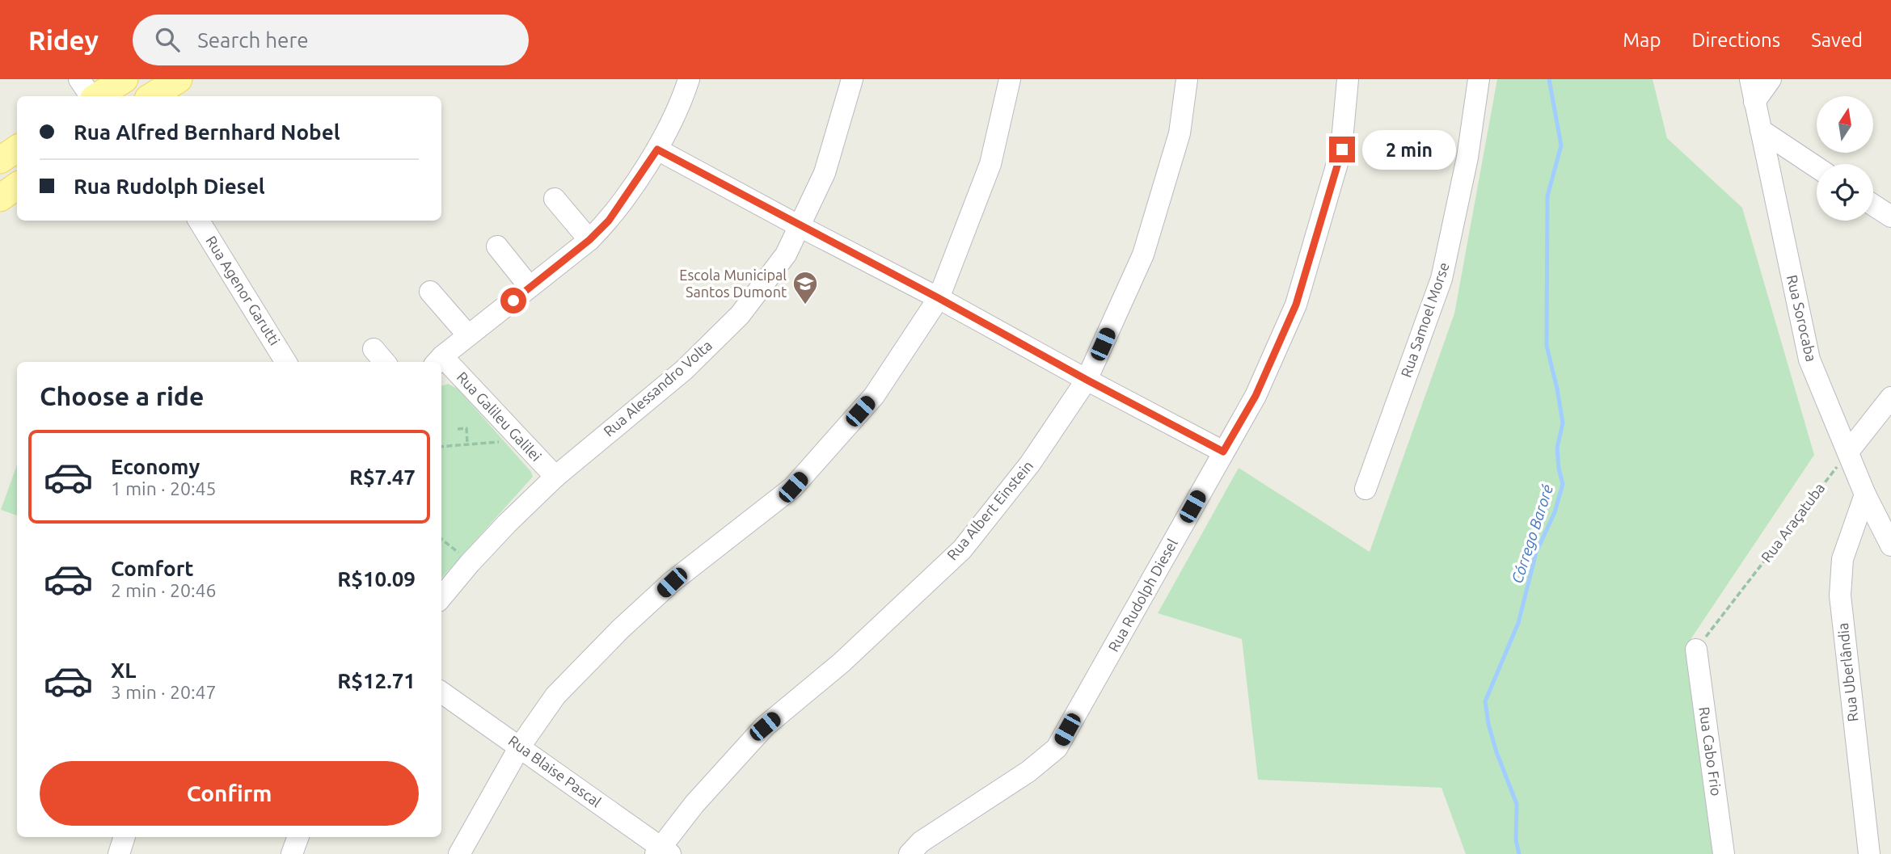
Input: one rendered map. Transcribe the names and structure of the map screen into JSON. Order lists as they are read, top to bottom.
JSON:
{
  "streets": {
    "street": [
      "Rua Agenor Garutti",
      "Rua Sorocaba",
      "Rua Samoel Morse",
      "Rua Alessandro Volta",
      "Rua Galileu Galilei",
      "Rua Albert Einstein",
      "Rua Rudolph Diesel",
      "Rua Uberlândia",
      "Rua Cabo Frio",
      "Rua Blaise Pascal"
    ],
    "path": ["Rua Araçatuba"]
  },
  "crossings": [
    ["Rua Sorocaba", "Rua Araçatuba"],
    ["Rua Sorocaba", "Rua Uberlândia"],
    ["Rua Alessandro Volta", "Rua Galileu Galilei"],
    ["Rua Albert Einstein", "Rua Blaise Pascal"],
    ["Rua Araçatuba", "Rua Cabo Frio"]
  ],
  "water": ["Córrego Baroré"],
  "places": {
    "school or university": ["Escola Municipal Santos Dumont"]
  },
  "north": "top",
  "page": {
    "header": "Ridey",
    "search": "Search here",
    "nav": ["Map", "Directions", "Saved"],
    "banner": ["Rua Alfred Bernhard Nobel", "Rua Rudolph Diesel"],
    "bubble": "2 min",
    "heading": "Choose a ride",
    "list": [
      {
        "name": "Economy",
        "note": "1 min · 20:45",
        "value": "R$7.47"
      },
      {
        "name": "Comfort",
        "note": "2 min · 20:46",
        "value": "R$10.09"
      },
      {
        "name": "XL",
        "note": "3 min · 20:47",
        "value": "R$12.71"
      }
    ],
    "buttons": "Confirm"
  }
}
